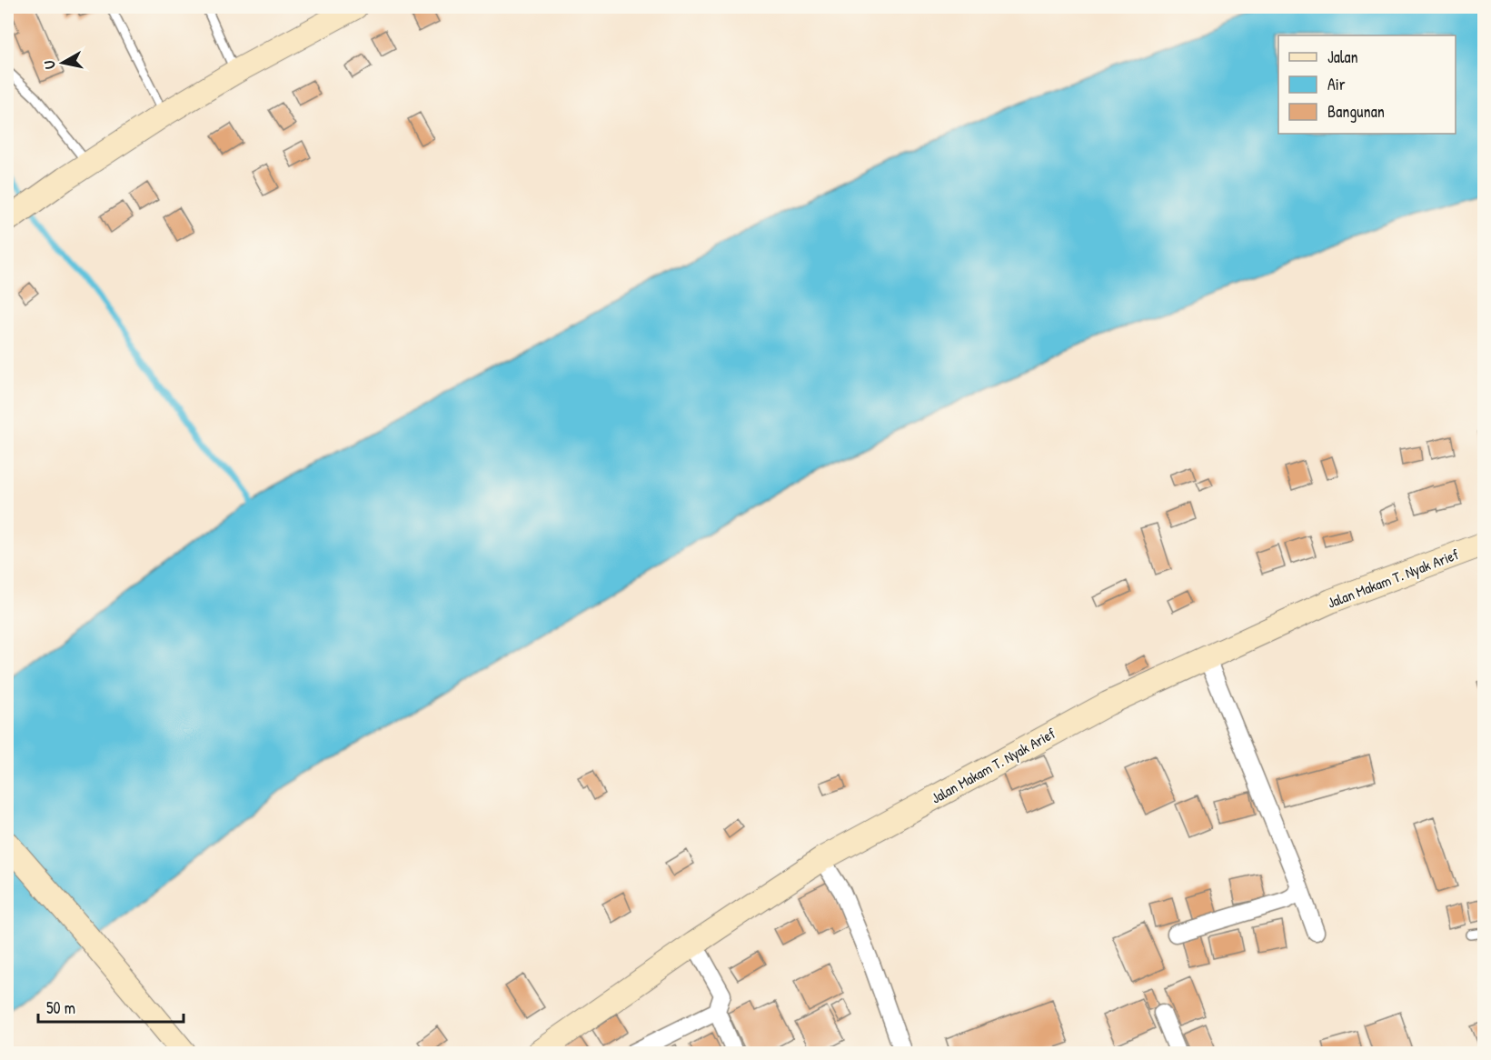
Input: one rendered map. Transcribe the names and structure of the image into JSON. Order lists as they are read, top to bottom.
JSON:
{
  "streets": {
    "street": ["Jalan Makam T. Nyak Arief"]
  },
  "legend": ["Jalan", "Air", "Bangunan"],
  "scale_bar": "50 m",
  "north": "left"
}
